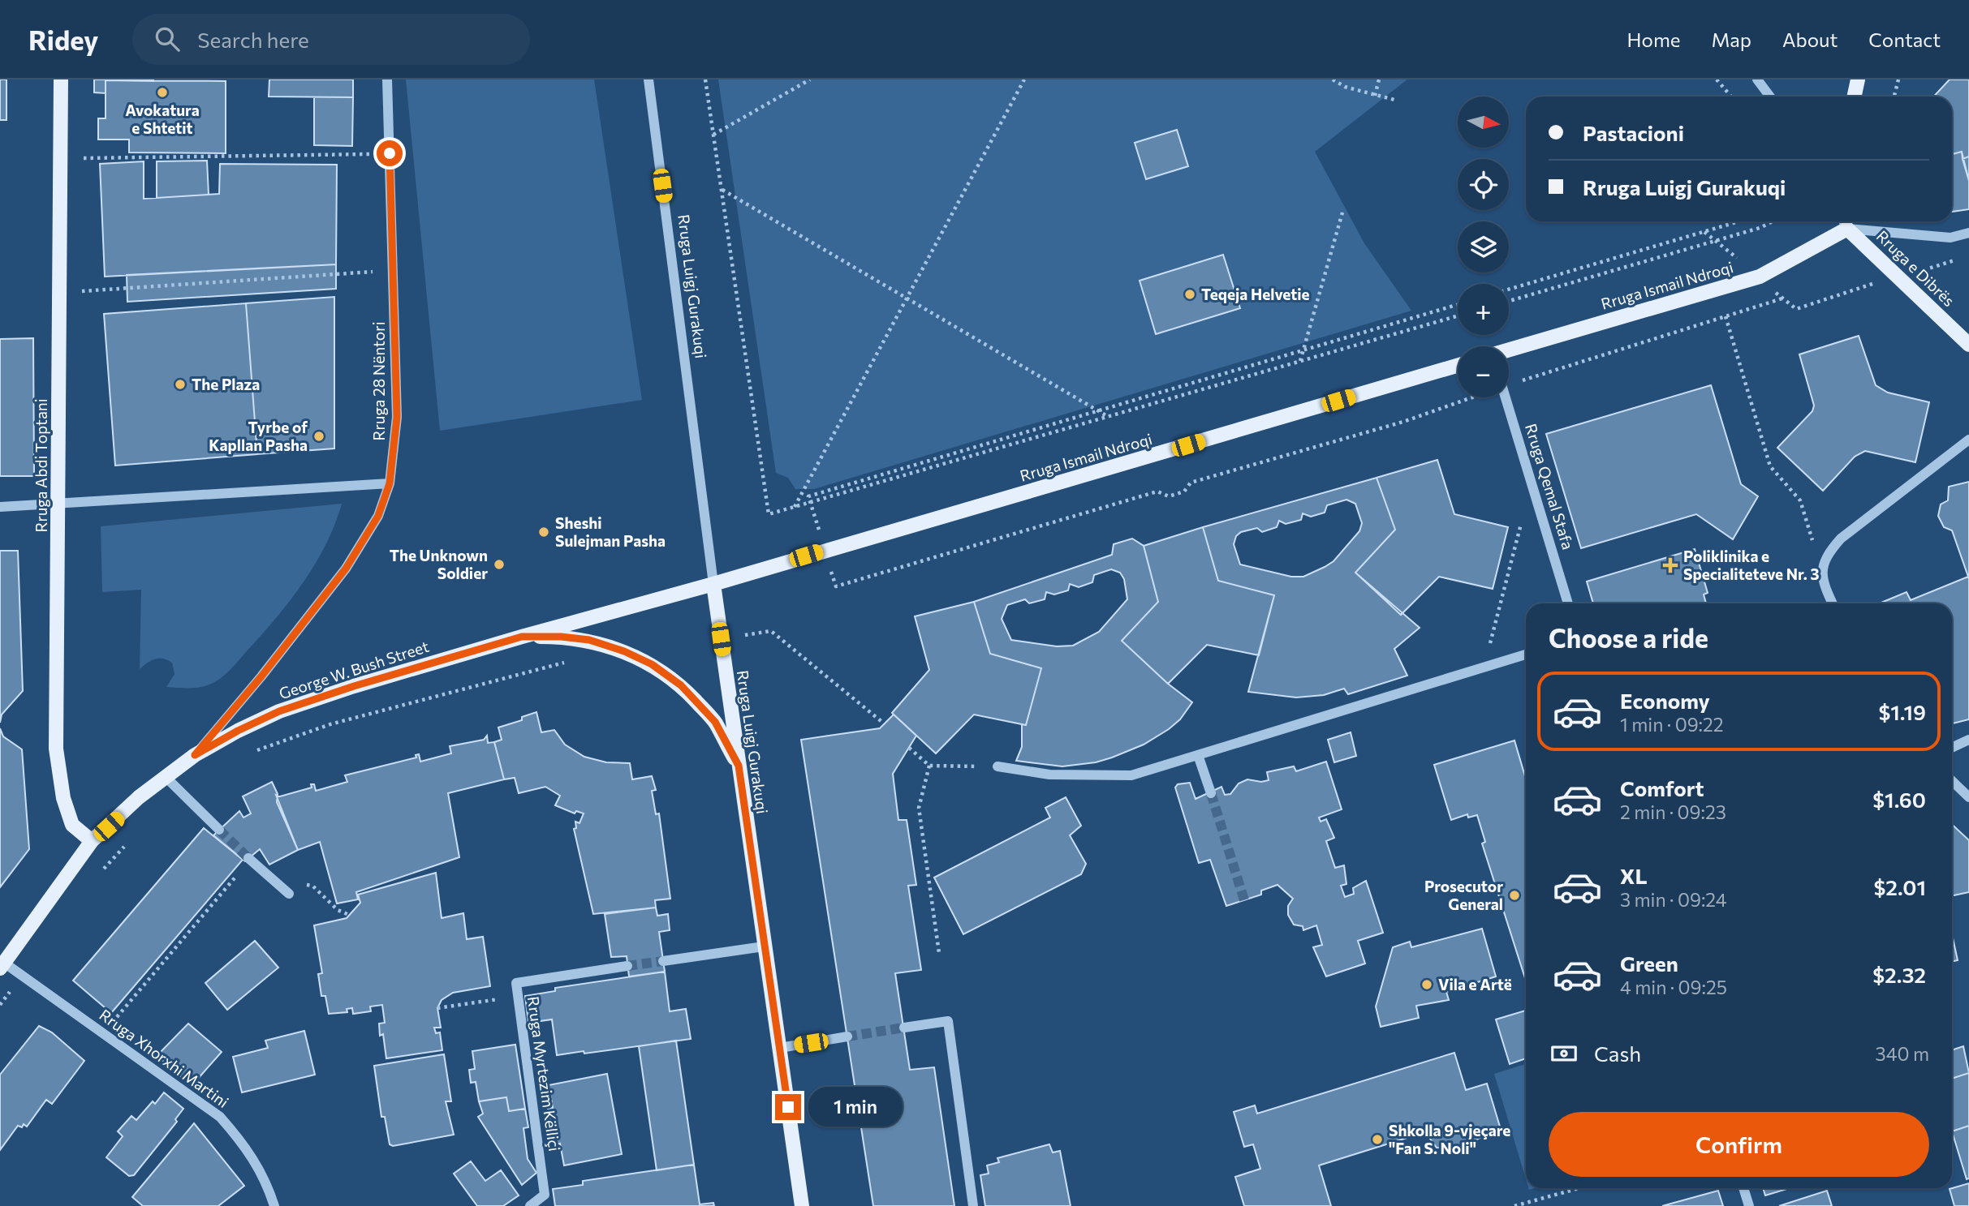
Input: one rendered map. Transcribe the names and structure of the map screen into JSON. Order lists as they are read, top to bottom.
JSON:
{
  "streets": {
    "main road": [
      "Rruga e Dibrës",
      "Rruga Ismail Ndroqi",
      "Rruga Luigj Gurakuqi",
      "Rruga Abdi Toptani",
      "George W. Bush Street"
    ],
    "street": [
      "Rruga 28 Nëntori",
      "Rruga Qemal Stafa",
      "Rruga Xhorxhi Martini",
      "Rruga Myrtezim Këlliçi"
    ]
  },
  "crossings": [
    ["Rruga Ismail Ndroqi", "Rruga Luigj Gurakuqi"],
    ["Rruga Ismail Ndroqi", "George W. Bush Street"],
    ["Rruga Luigj Gurakuqi", "George W. Bush Street"],
    ["Rruga 28 Nëntori", "George W. Bush Street"],
    ["Rruga Abdi Toptani", "George W. Bush Street"],
    ["George W. Bush Street", "Rruga Xhorxhi Martini"]
  ],
  "places": {
    "other": [
      "Avokatura e Shtetit",
      "Teqeja Helvetie",
      "The Plaza",
      "Tyrbe of Kapllan Pasha",
      "Sheshi Sulejman Pasha",
      "The Unknown Soldier",
      "Prosecutor General",
      "Vila e Artë",
      "Shkolla 9-vjeçare \"Fan S. Noli\""
    ],
    "health": ["Poliklinika e Specialiteteve Nr. 3"]
  },
  "north": "right",
  "page": {
    "header": "Ridey",
    "search": "Search here",
    "nav": [
      "Home",
      "Map",
      "About",
      "Contact"
    ],
    "map_buttons": ["+", "−"],
    "banner": ["Pastacioni", "Rruga Luigj Gurakuqi"],
    "heading": "Choose a ride",
    "list": [
      {
        "name": "Economy",
        "note": "1 min · 09:22",
        "value": "$1.19"
      },
      {
        "name": "Comfort",
        "note": "2 min · 09:23",
        "value": "$1.60"
      },
      {
        "name": "XL",
        "note": "3 min · 09:24",
        "value": "$2.01"
      },
      {
        "name": "Green",
        "note": "4 min · 09:25",
        "value": "$2.32"
      }
    ],
    "pay": ["Cash", "340 m"],
    "bubble": "1 min",
    "buttons": "Confirm"
  }
}
